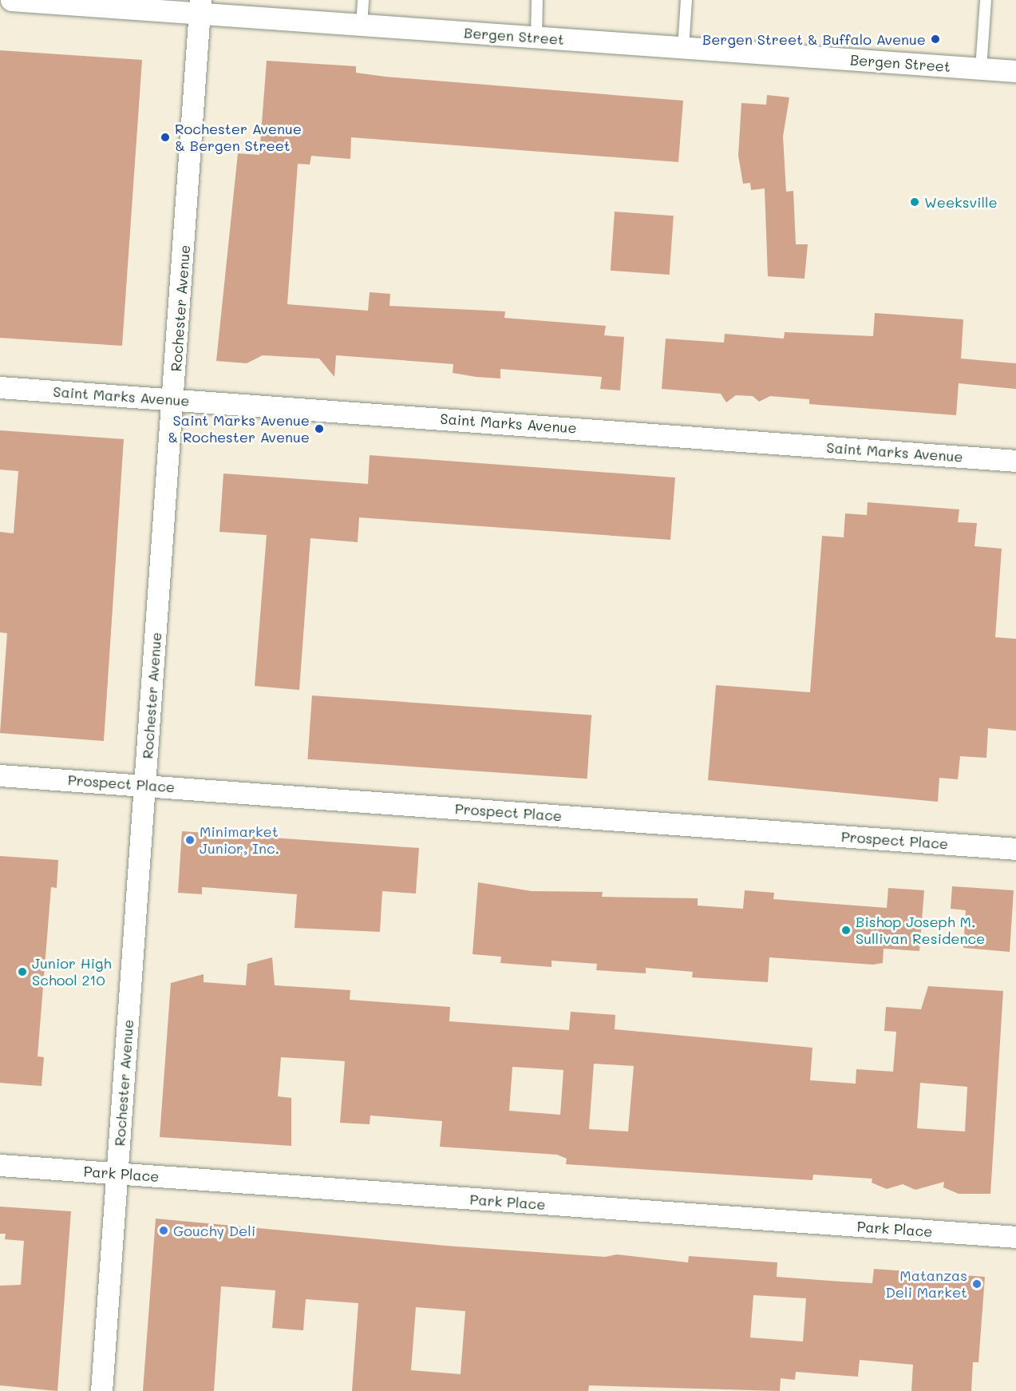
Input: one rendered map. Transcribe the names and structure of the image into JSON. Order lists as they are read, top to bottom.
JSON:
{
  "streets": {
    "street": [
      "Bergen Street",
      "Rochester Avenue",
      "Saint Marks Avenue",
      "Prospect Place",
      "Park Place"
    ]
  },
  "crossings": [
    ["Bergen Street", "Rochester Avenue"],
    ["Rochester Avenue", "Saint Marks Avenue"],
    ["Rochester Avenue", "Prospect Place"],
    ["Rochester Avenue", "Park Place"]
  ],
  "places": [
    "Bergen Street & Buffalo Avenue",
    "Rochester Avenue & Bergen Street",
    "Weeksville",
    "Saint Marks Avenue & Rochester Avenue",
    "Minimarket Junior, Inc.",
    "Bishop Joseph M. Sullivan Residence",
    "Junior High School 210",
    "Gouchy Deli",
    "Matanzas Deli Market"
  ]
}
